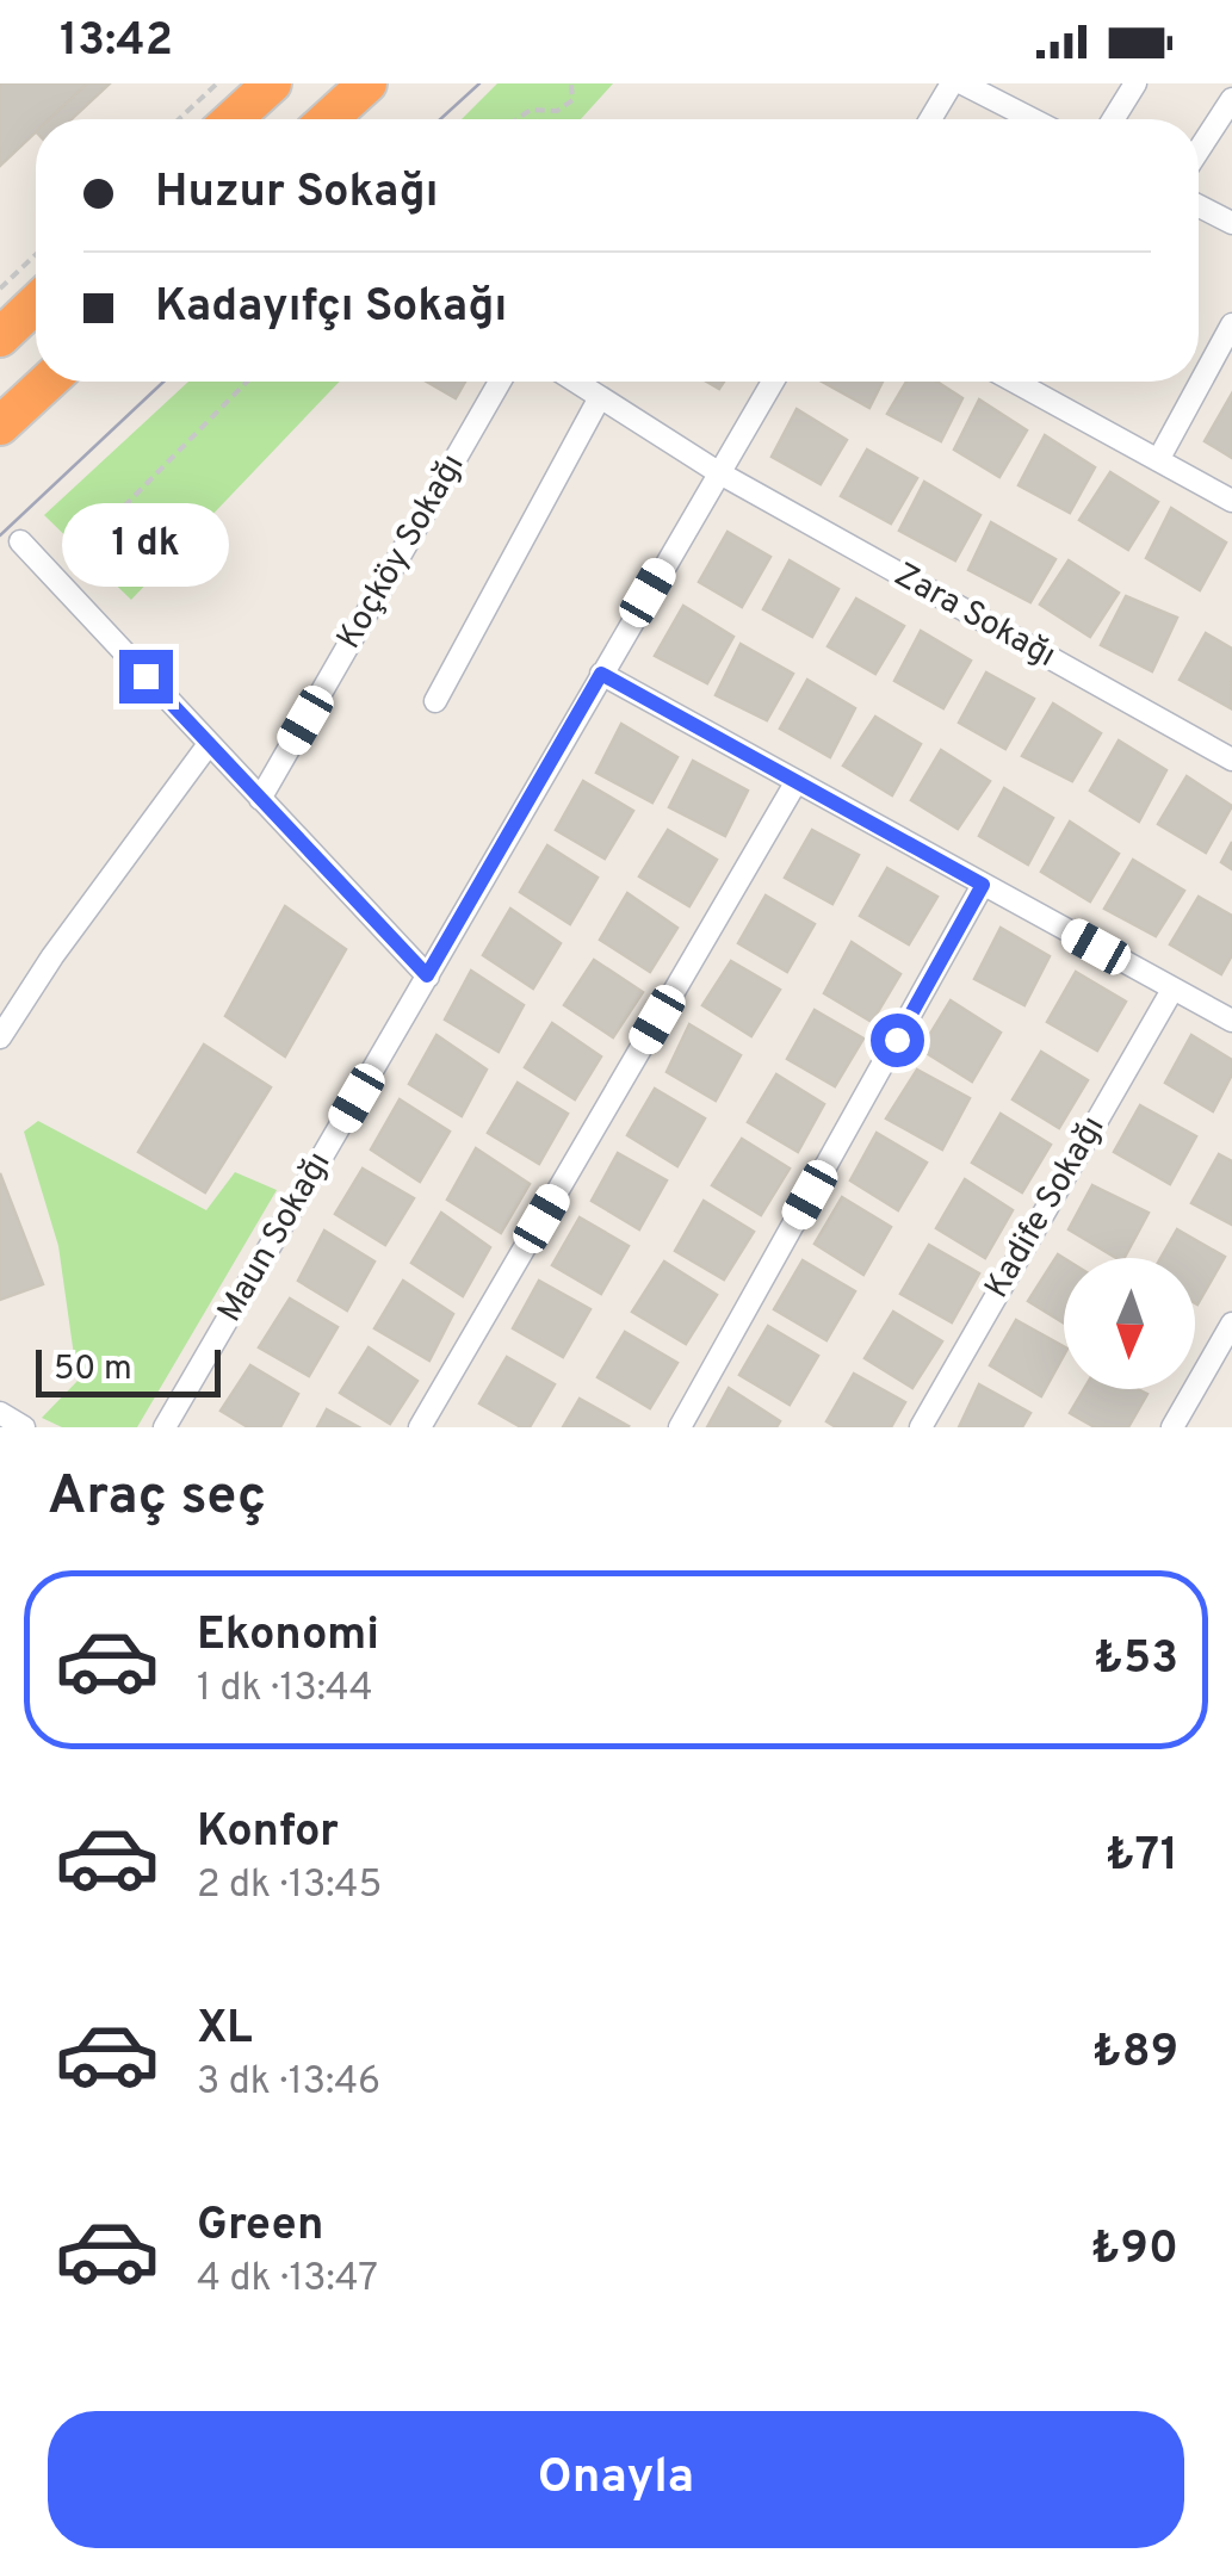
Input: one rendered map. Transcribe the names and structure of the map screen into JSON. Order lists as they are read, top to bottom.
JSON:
{
  "streets": {
    "street": [
      "Koçköy Sokağı",
      "Zara Sokağı",
      "Kadife Sokağı",
      "Maun Sokağı"
    ]
  },
  "crossings": [
    ["Zara Sokağı", "Maun Sokağı"]
  ],
  "scale_bar": "50 m",
  "north": "bottom",
  "page": {
    "status": "13:42",
    "banner": ["Huzur Sokağı", "Kadayıfçı Sokağı"],
    "bubble": "1 dk",
    "scale": "50 m",
    "heading": "Araç seç",
    "list": [
      {
        "name": "Ekonomi",
        "note": "1 dk · 13:44",
        "value": "₺53"
      },
      {
        "name": "Konfor",
        "note": "2 dk · 13:45",
        "value": "₺71"
      },
      {
        "name": "XL",
        "note": "3 dk · 13:46",
        "value": "₺89"
      },
      {
        "name": "Green",
        "note": "4 dk · 13:47",
        "value": "₺90"
      }
    ],
    "buttons": "Onayla"
  }
}
